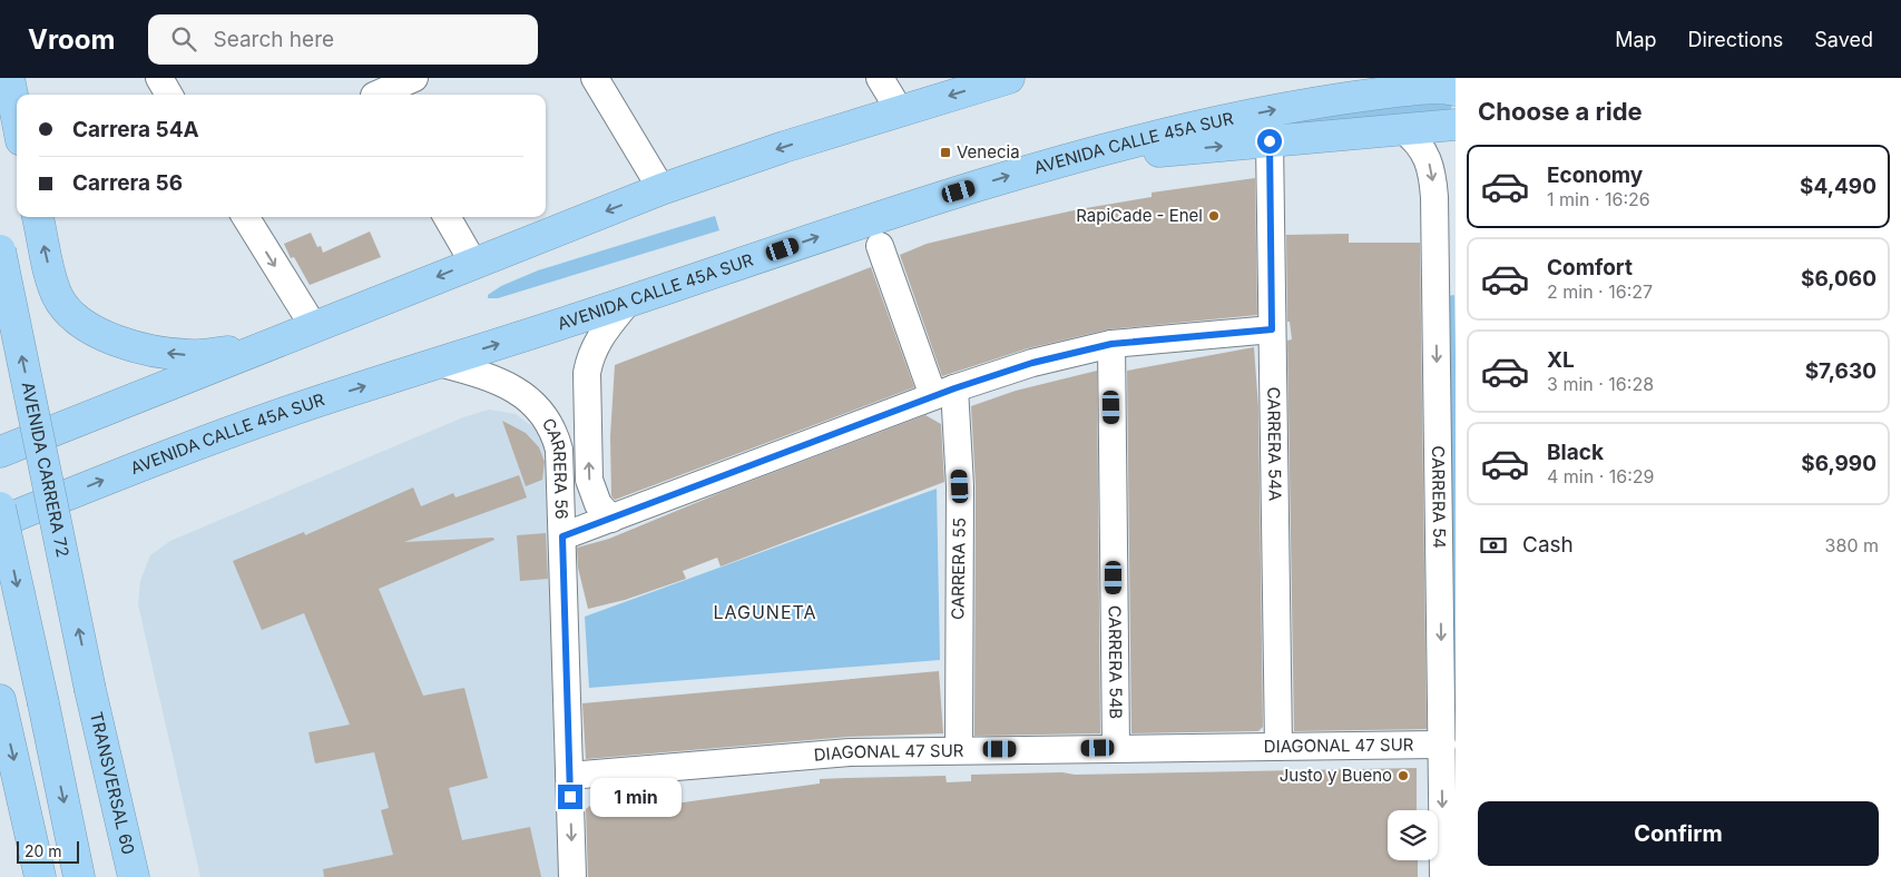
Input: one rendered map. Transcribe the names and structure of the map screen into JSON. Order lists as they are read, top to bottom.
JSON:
{
  "streets": {
    "highway": ["AVENIDA CALLE 45A SUR", "AVENIDA CARRERA 72", "TRANSVERSAL 60"],
    "street": [
      "CARRERA 54A",
      "CARRERA 56",
      "CARRERA 54",
      "CARRERA 55",
      "CARRERA 54B",
      "DIAGONAL 47 SUR"
    ]
  },
  "crossings": [
    ["AVENIDA CALLE 45A SUR", "CARRERA 56"],
    ["CARRERA 54A", "DIAGONAL 47 SUR"],
    ["AVENIDA CARRERA 72", "TRANSVERSAL 60"],
    ["CARRERA 56", "DIAGONAL 47 SUR"],
    ["CARRERA 54", "DIAGONAL 47 SUR"],
    ["CARRERA 55", "DIAGONAL 47 SUR"],
    ["CARRERA 54B", "DIAGONAL 47 SUR"]
  ],
  "one_way": ["CARRERA 54"],
  "districts": ["LAGUNETA"],
  "places": {
    "transit": ["Venecia"],
    "other": ["RapiCade - Enel", "Justo y Bueno"]
  },
  "scale_bar": "20 m",
  "page": {
    "header": "Vroom",
    "search": "Search here",
    "nav": ["Map", "Directions", "Saved"],
    "heading": "Choose a ride",
    "banner": ["Carrera 54A", "Carrera 56"],
    "list": [
      {
        "name": "Economy",
        "note": "1 min · 16:26",
        "value": "$4,490"
      },
      {
        "name": "Comfort",
        "note": "2 min · 16:27",
        "value": "$6,060"
      },
      {
        "name": "XL",
        "note": "3 min · 16:28",
        "value": "$7,630"
      },
      {
        "name": "Black",
        "note": "4 min · 16:29",
        "value": "$6,990"
      }
    ],
    "pay": ["Cash", "380 m"],
    "bubble": "1 min",
    "buttons": "Confirm",
    "scale": "20 m"
  }
}
